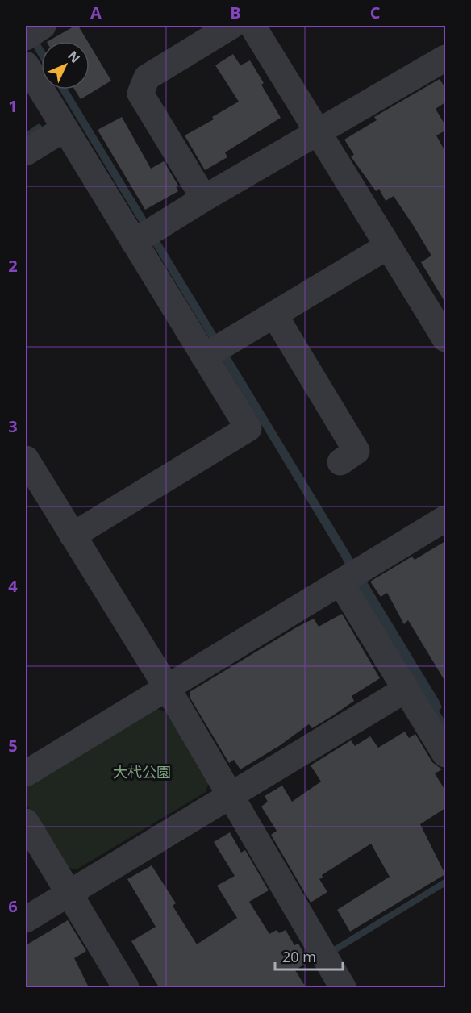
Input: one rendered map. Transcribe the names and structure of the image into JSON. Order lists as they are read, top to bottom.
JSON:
{
  "parks": ["大杙公園"],
  "scale_bar": "20 m",
  "north": "top right",
  "grid": {
    "columns": ["A", "B", "C"],
    "rows": [
      "1",
      "2",
      "3",
      "4",
      "5",
      "6"
    ]
  }
}
